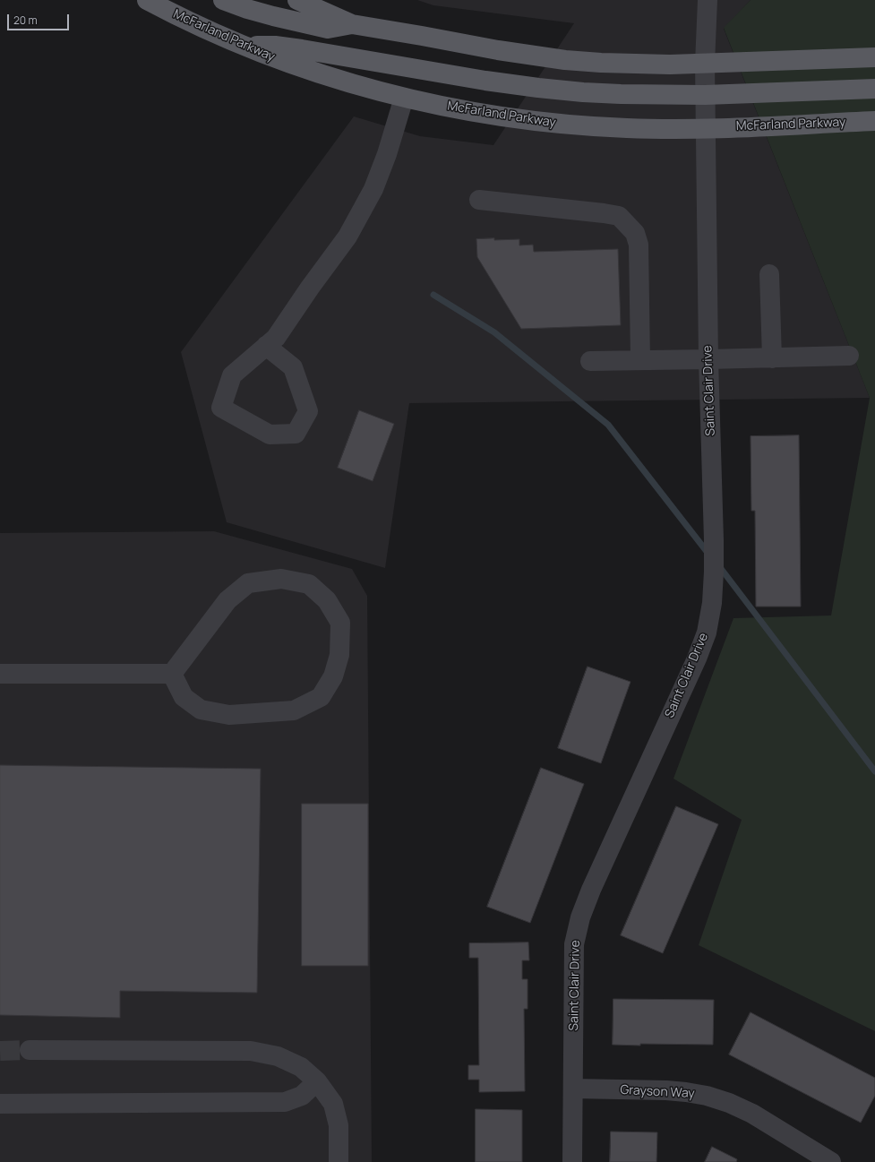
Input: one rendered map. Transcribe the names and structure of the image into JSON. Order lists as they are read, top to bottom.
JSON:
{
  "streets": {
    "main road": ["McFarland Parkway"],
    "street": ["Saint Clair Drive", "Grayson Way"]
  },
  "crossings": [
    ["McFarland Parkway", "Saint Clair Drive"],
    ["Saint Clair Drive", "Grayson Way"]
  ],
  "scale_bar": "20 m"
}
